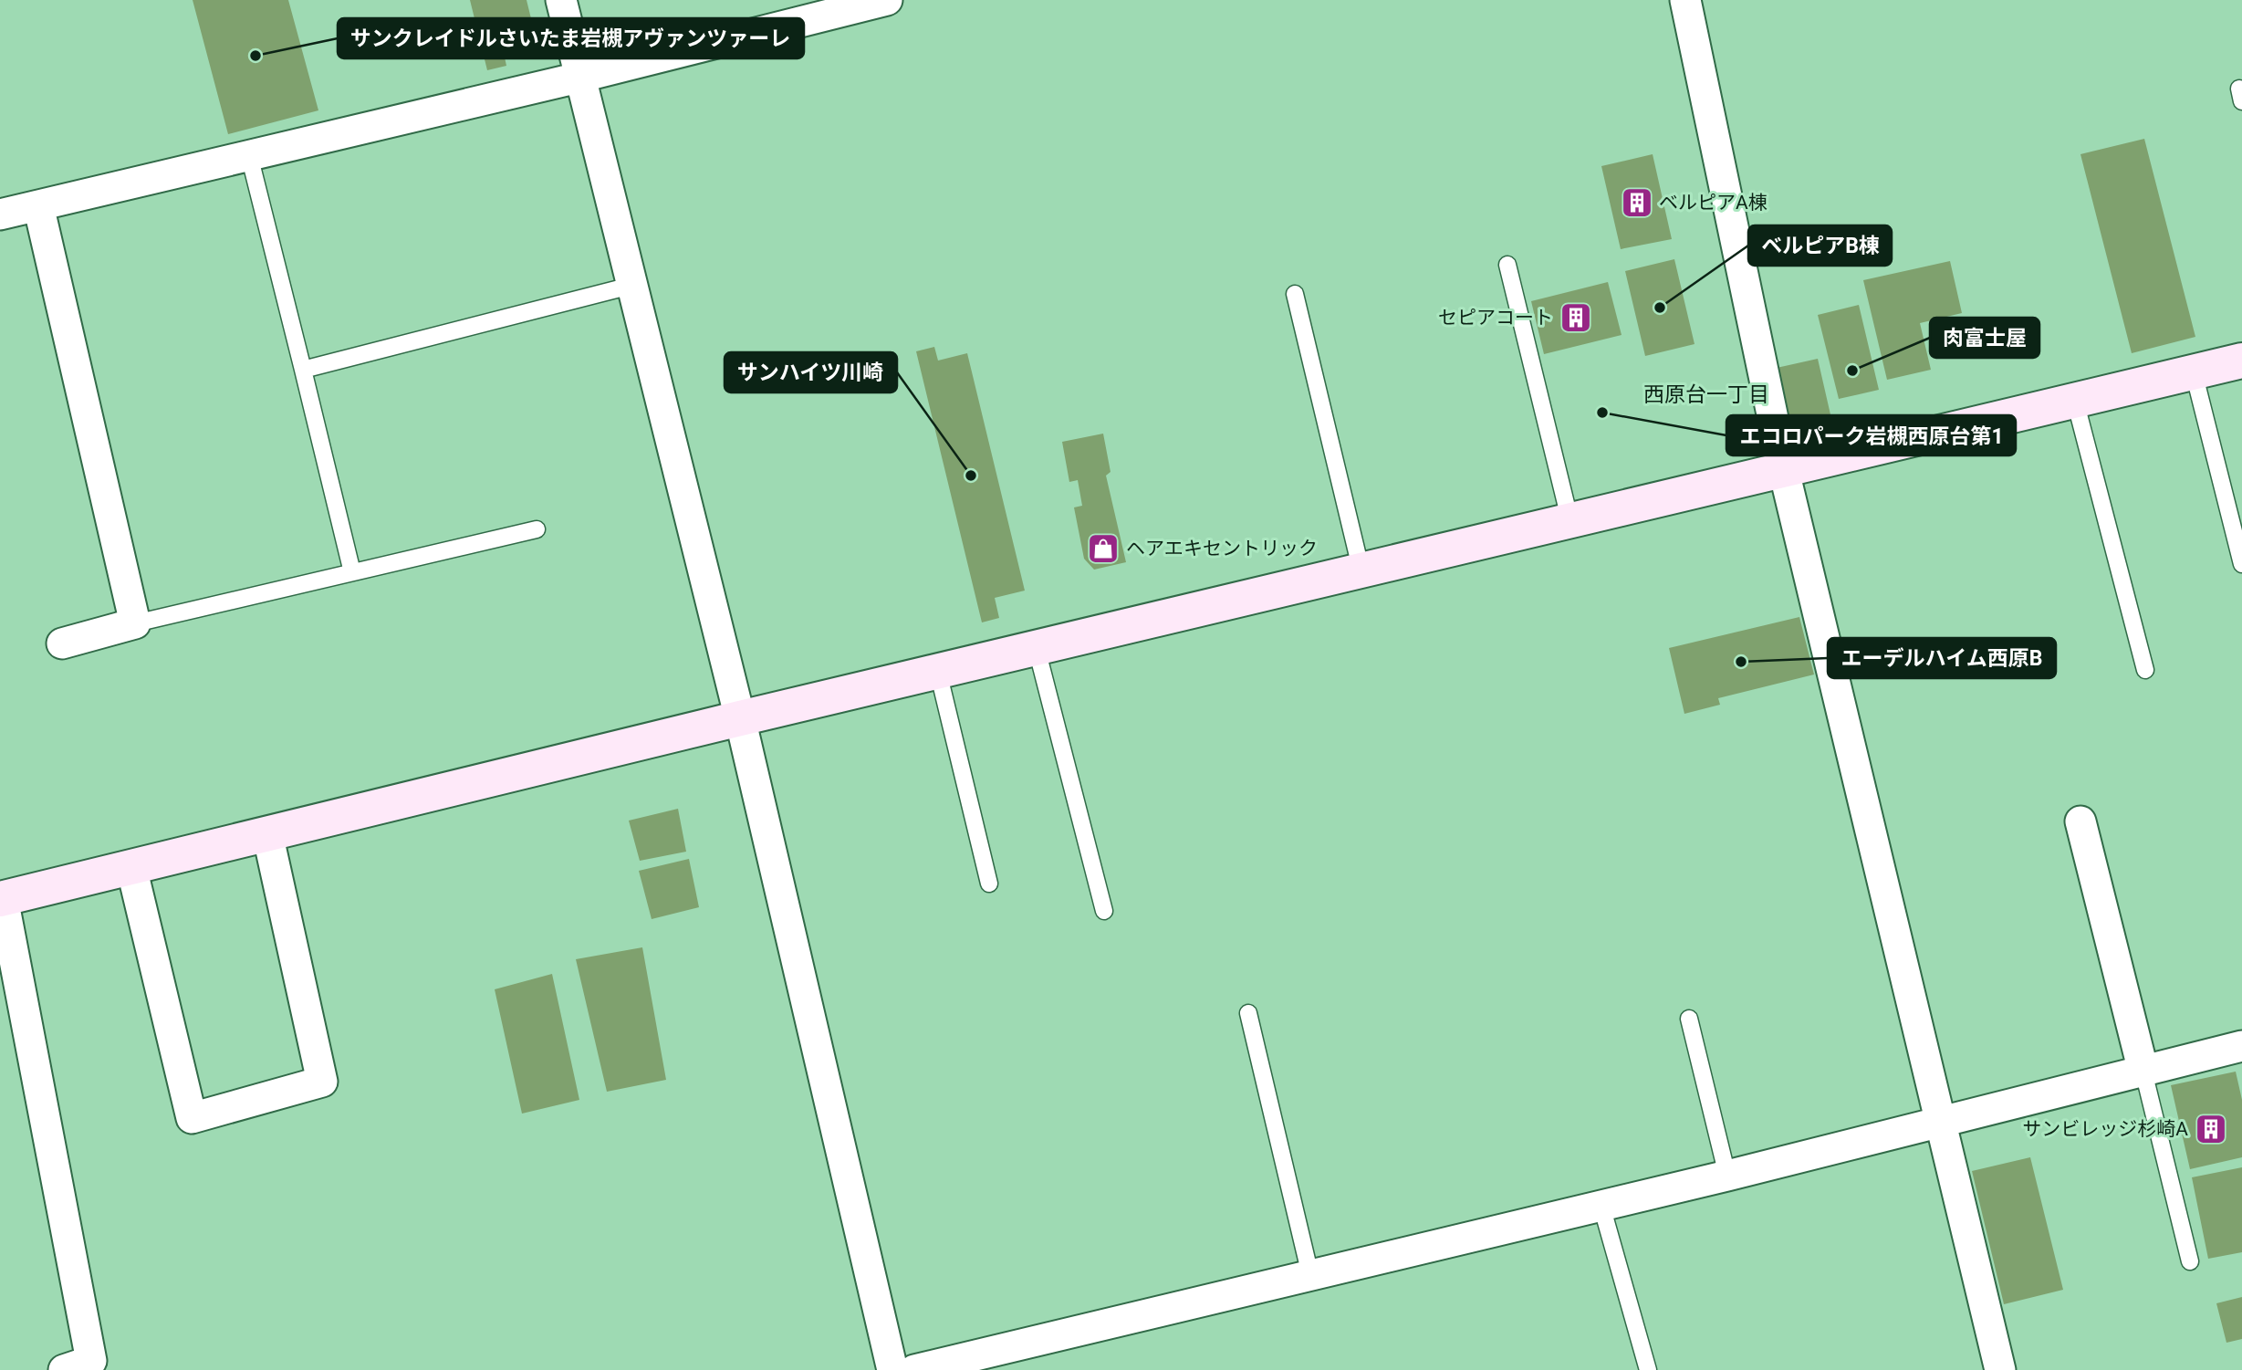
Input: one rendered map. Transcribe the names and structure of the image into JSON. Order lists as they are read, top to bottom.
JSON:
{
  "districts": ["西原台一丁目"],
  "places": {
    "other": [
      "サンクレイドルさいたま岩槻アヴァンツァーレ",
      "ベルピアB棟",
      "肉富士屋",
      "エコロパーク岩槻西原台第1",
      "サンハイツ川崎",
      "エーデルハイム西原B"
    ],
    "building": ["ベルピアA棟", "セピアコート", "サンビレッジ杉崎A"],
    "shop": ["ヘアエキセントリック"]
  }
}
